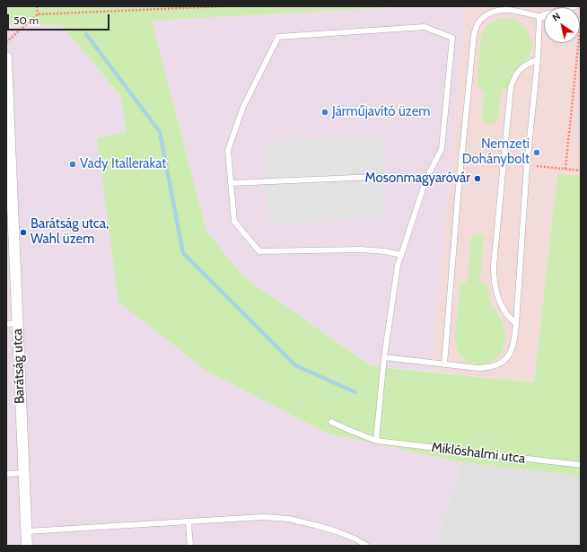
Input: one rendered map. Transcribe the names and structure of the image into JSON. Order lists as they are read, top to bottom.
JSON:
{
  "streets": {
    "street": ["Barátság utca"],
    "lane": ["Miklóshalmi utca"]
  },
  "places": [
    "Járműjavító üzem",
    "Nemzeti Dohánybolt",
    "Vady Itallerakat",
    "Mosonmagyaróvár",
    "Barátság utca, Wahl üzem"
  ],
  "scale_bar": "50 m",
  "north": "top left"
}
